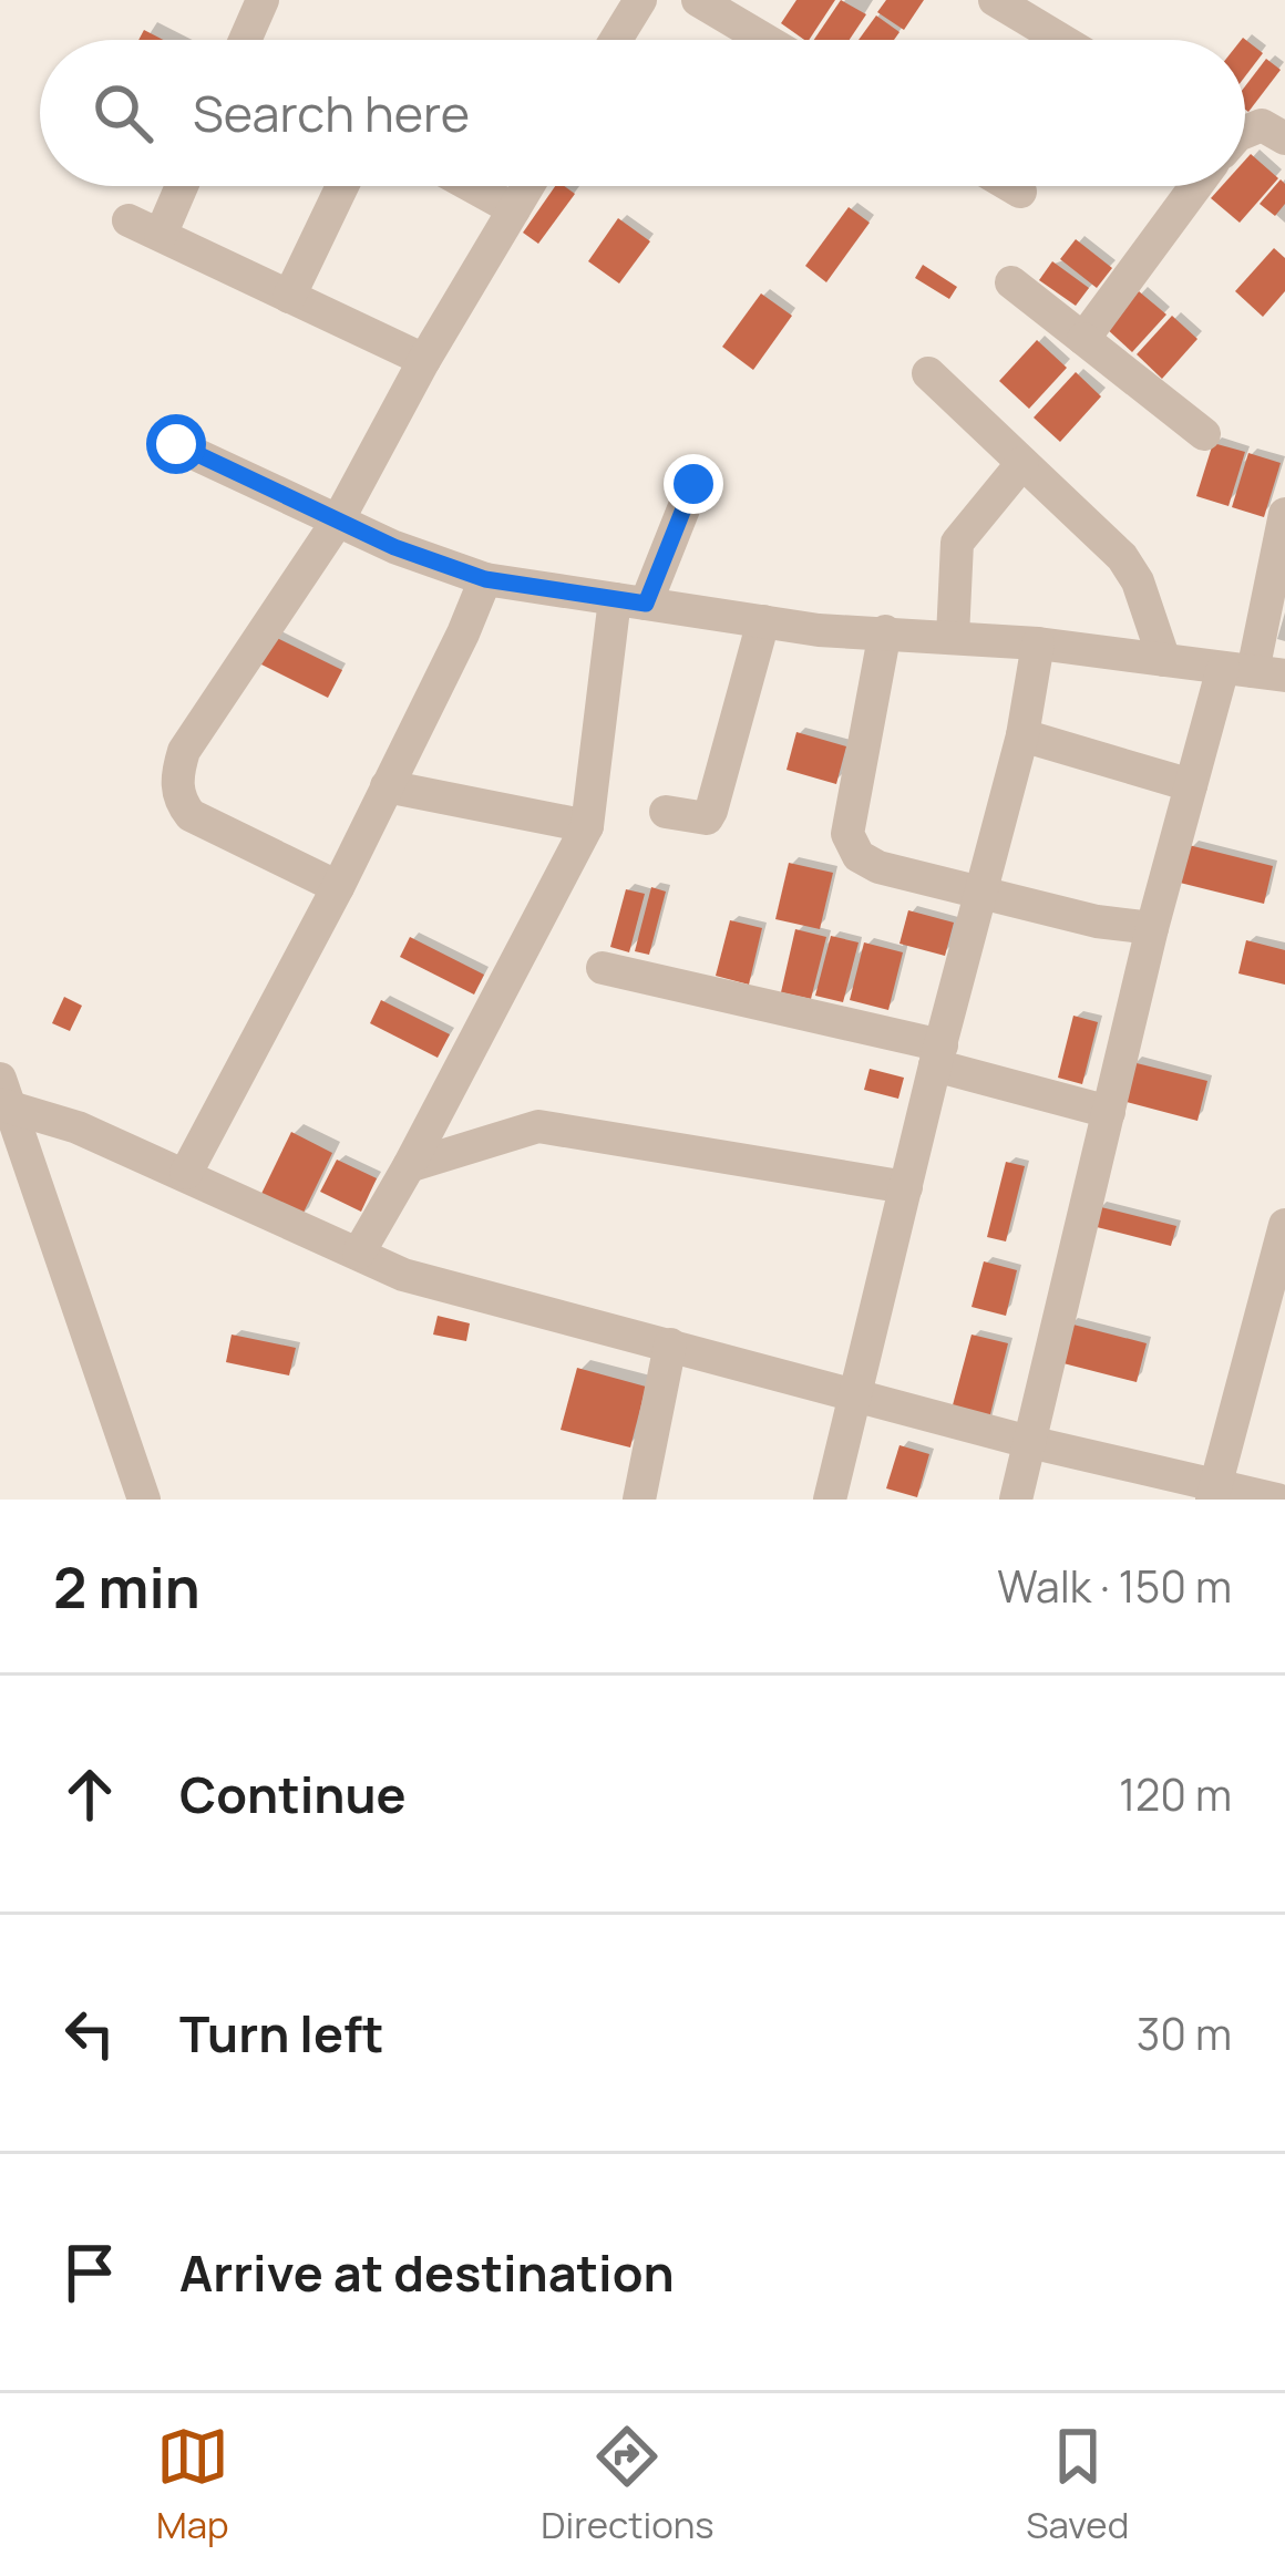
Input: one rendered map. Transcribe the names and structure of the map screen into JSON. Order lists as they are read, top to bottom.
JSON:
{
  "page": {
    "search": "Search here",
    "heading": ["2 min", "Walk · 150 m"],
    "list": [
      ["Continue", "120 m"],
      ["Turn left", "30 m"],
      "Arrive at destination"
    ],
    "nav": ["Map", "Directions", "Saved"]
  }
}
